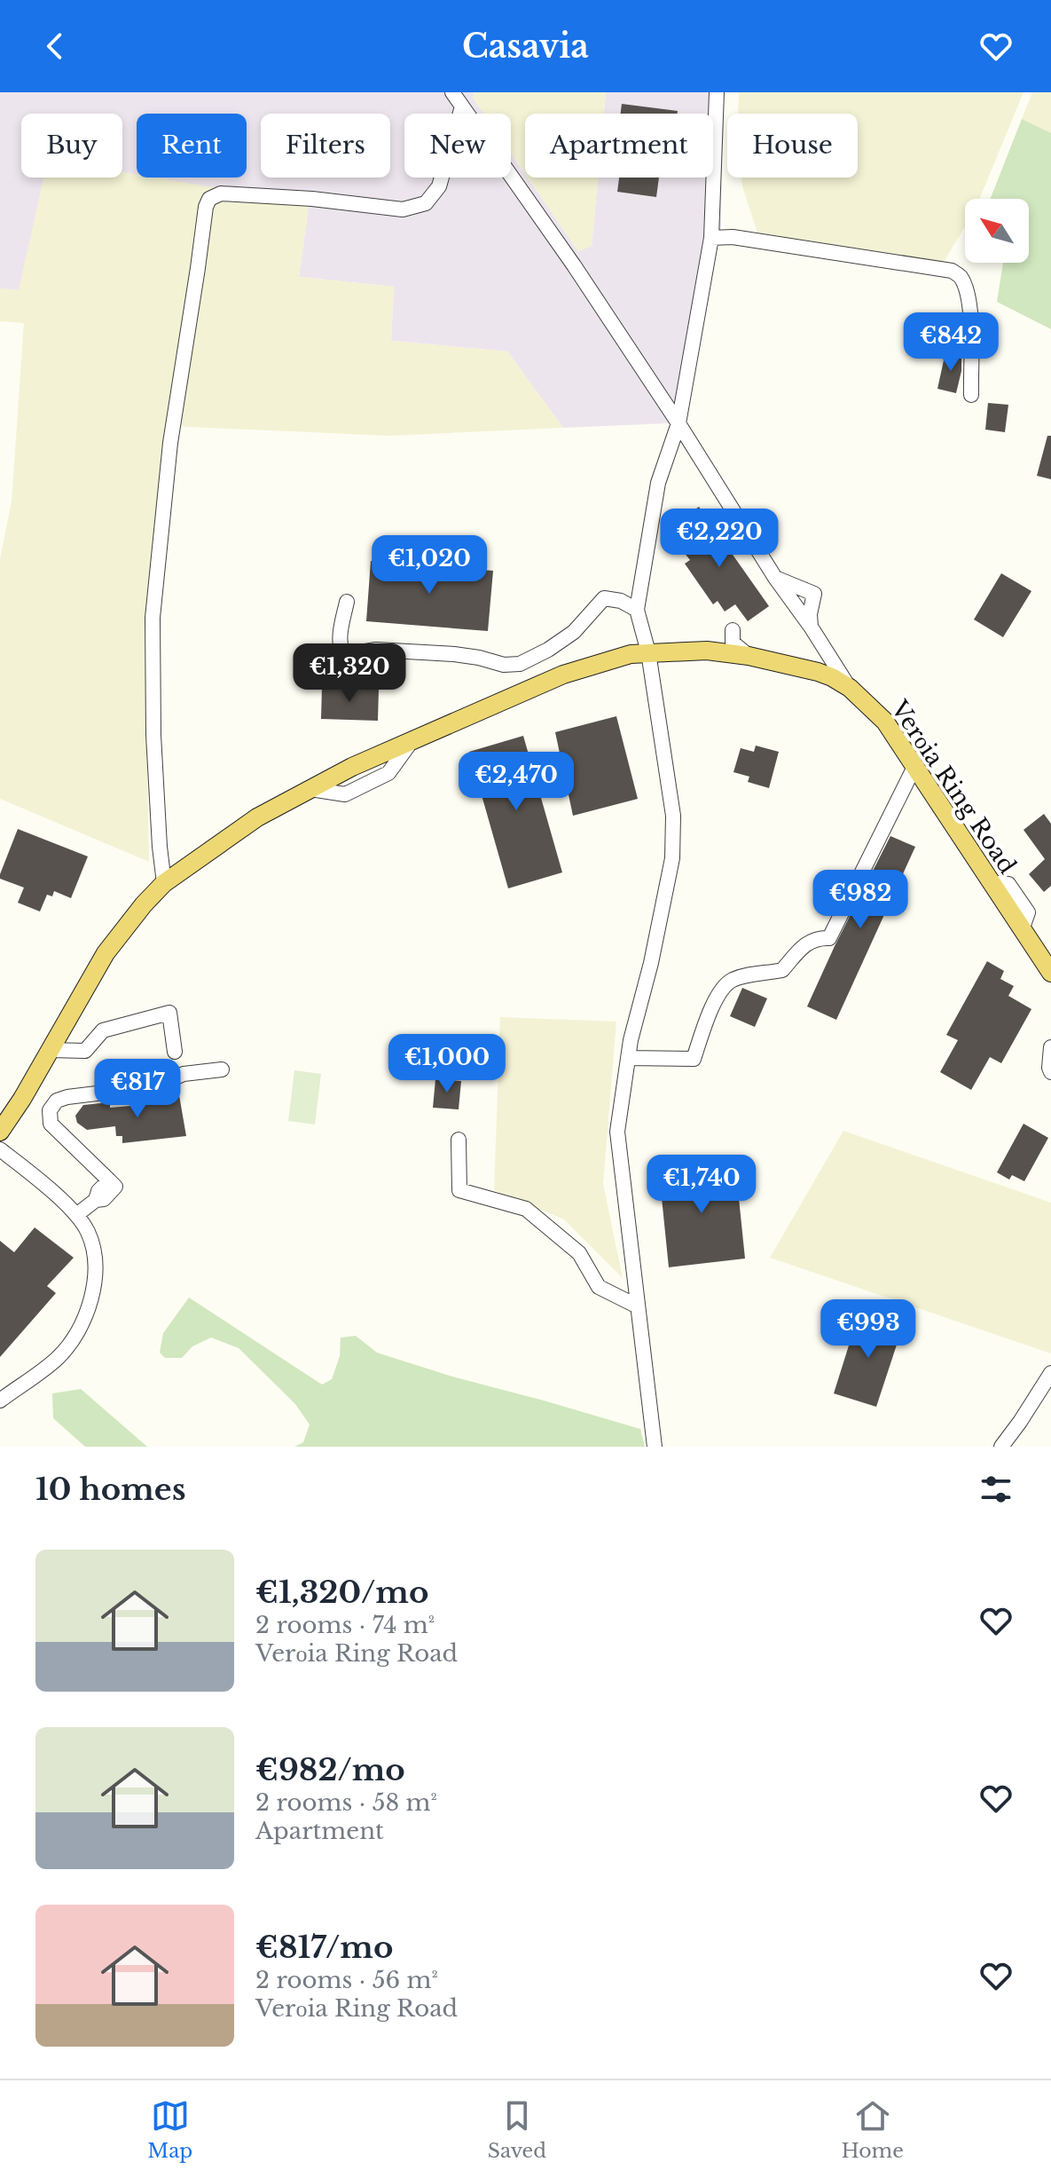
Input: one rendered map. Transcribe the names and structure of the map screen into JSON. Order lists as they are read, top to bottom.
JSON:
{
  "streets": {
    "main road": ["Verοia Ring Road"]
  },
  "north": "top left",
  "page": {
    "header": "Casavia",
    "chip": [
      "Buy",
      "Rent",
      "Filters",
      "New",
      "Apartment",
      "House"
    ],
    "price": [
      "€842",
      "€2,220",
      "€1,020",
      "€1,320",
      "€2,470",
      "€982",
      "€1,000",
      "€817",
      "€1,740",
      "€993"
    ],
    "heading": "10 homes",
    "list": [
      {
        "name": "€1,320/mo",
        "note": "2 rooms · 74 m² · Verοia Ring Road"
      },
      {
        "name": "€982/mo",
        "note": "2 rooms · 58 m² · Apartment"
      },
      {
        "name": "€817/mo",
        "note": "2 rooms · 56 m² · Verοia Ring Road"
      }
    ],
    "tabs": ["Map", "Saved", "Home"]
  }
}
